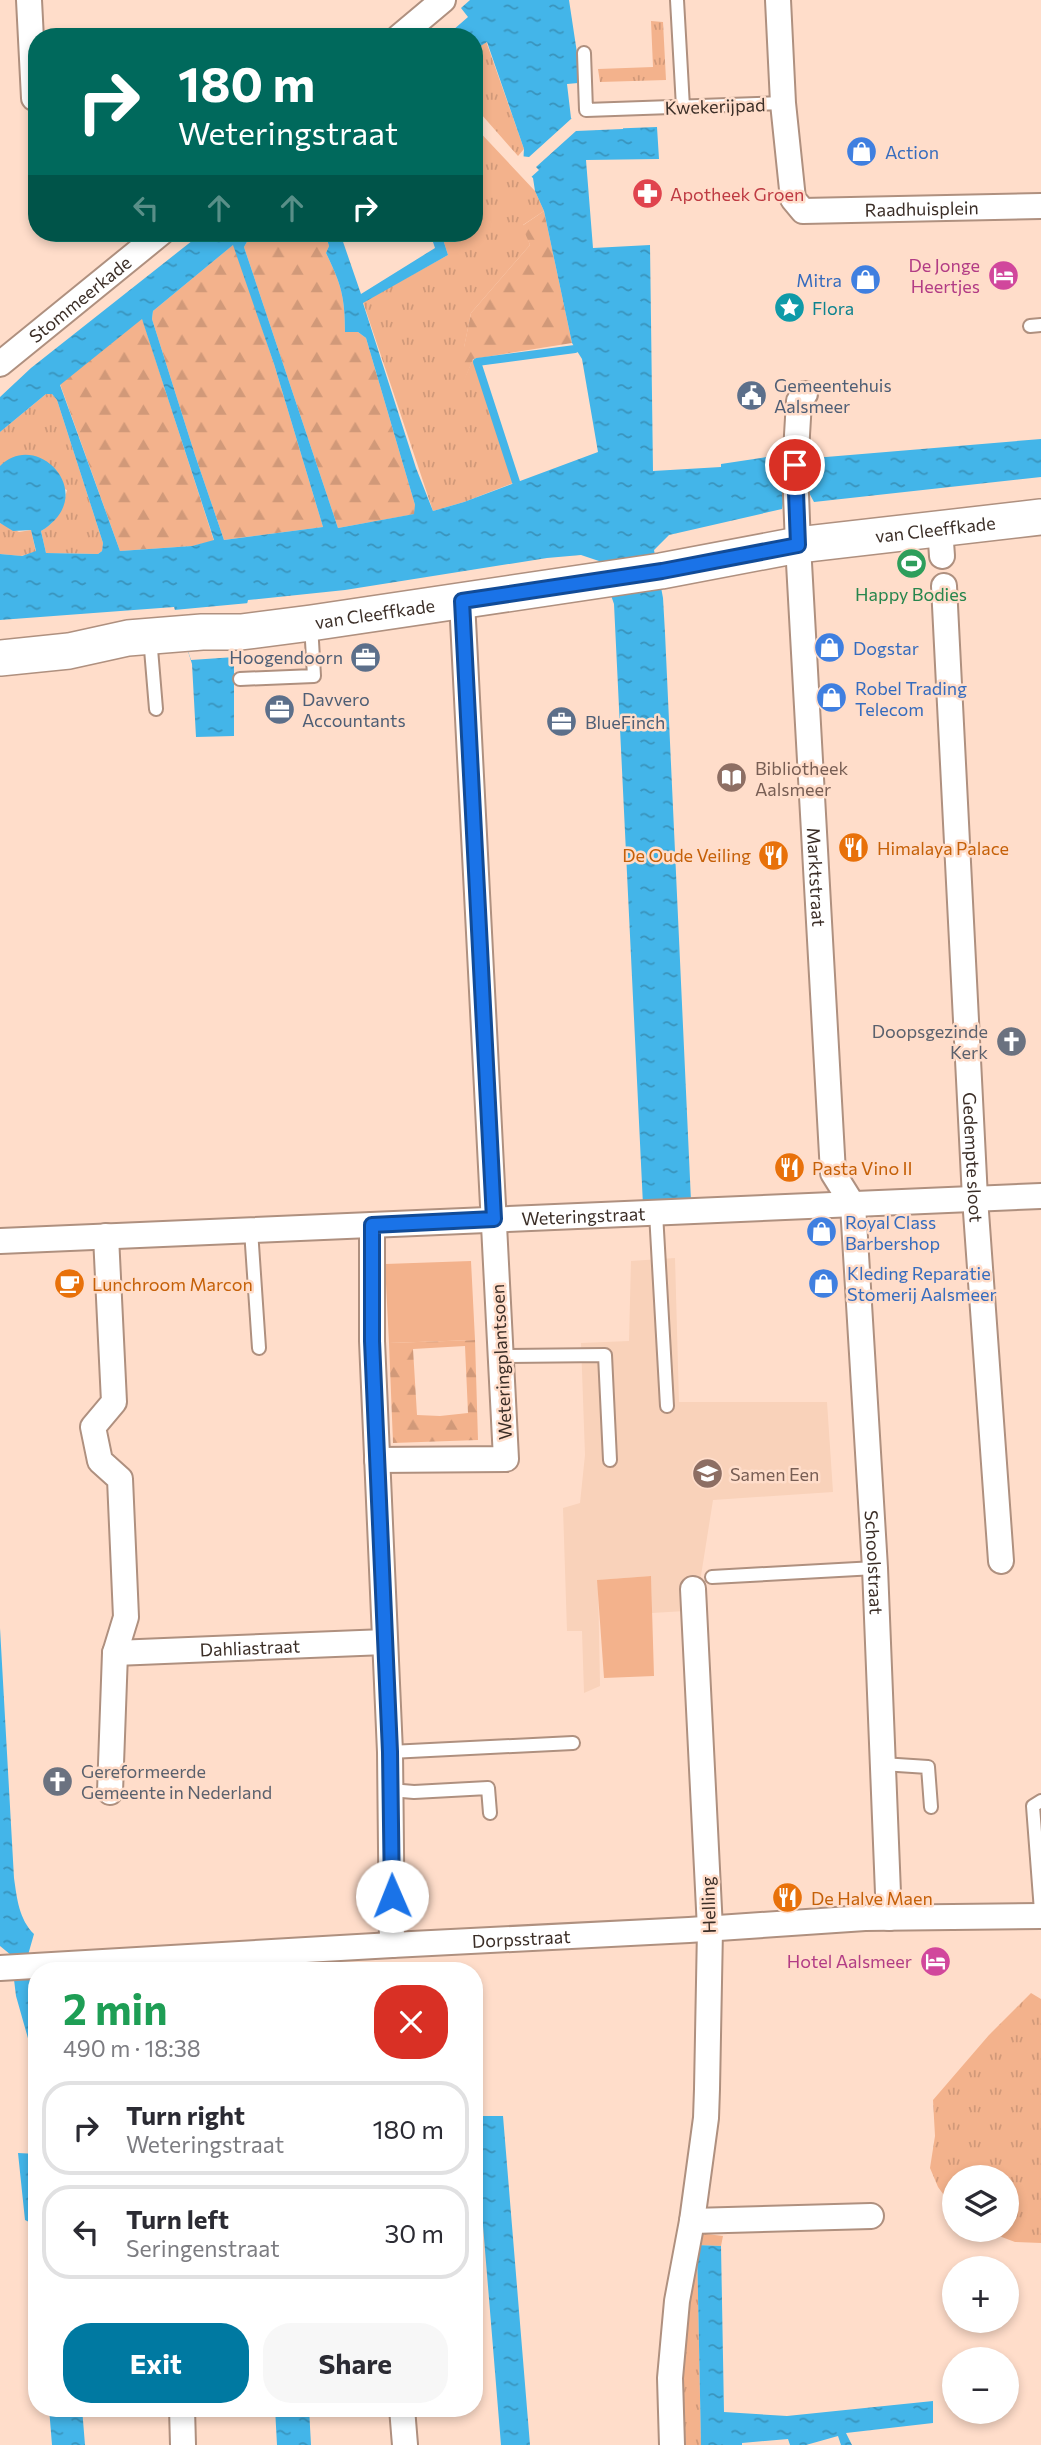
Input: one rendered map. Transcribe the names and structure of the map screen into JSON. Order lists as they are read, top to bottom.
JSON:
{
  "streets": {
    "main road": ["van Cleeffkade"],
    "street": [
      "Raadhuisplein",
      "Stommeerkade",
      "Marktstraat",
      "Gedempte sloot",
      "Weteringstraat",
      "Weteringplantsoen",
      "Schoolstraat",
      "Dahliastraat",
      "Helling",
      "Dorpsstraat"
    ],
    "lane": ["Kwekerijpad"]
  },
  "crossings": [
    ["Kwekerijpad", "Raadhuisplein"],
    ["van Cleeffkade", "Marktstraat"],
    ["van Cleeffkade", "Weteringplantsoen"],
    ["Marktstraat", "Weteringstraat"],
    ["Marktstraat", "Schoolstraat"],
    ["Gedempte sloot", "Weteringstraat"],
    ["Weteringstraat", "Weteringplantsoen"],
    ["Weteringstraat", "Schoolstraat"],
    ["Schoolstraat", "Dorpsstraat"],
    ["Helling", "Dorpsstraat"]
  ],
  "places": {
    "shop": [
      "Action",
      "Mitra",
      "Dogstar",
      "Robel Trading Telecom",
      "Royal Class Barbershop",
      "Kleding Reparatie Stomerij Aalsmeer"
    ],
    "pharmacy": ["Apotheek Groen"],
    "hotel": ["De Jonge Heertjes", "Hotel Aalsmeer"],
    "place": ["Flora"],
    "public building": ["Gemeentehuis Aalsmeer"],
    "sports": ["Happy Bodies"],
    "office": ["Hoogendoorn", "Davvero Accountants", "BlueFinch"],
    "library": ["Bibliotheek Aalsmeer"],
    "restaurant": [
      "Himalaya Palace",
      "De Oude Veiling",
      "Pasta Vino II",
      "De Halve Maen"
    ],
    "church": ["Doopsgezinde Kerk", "Gereformeerde Gemeente in Nederland"],
    "cafe": ["Lunchroom Marcon"],
    "school or university": ["Samen Een"]
  },
  "page": {
    "turn": ["180 m", "Weteringstraat"],
    "heading": ["2 min", "490 m · 18:38"],
    "list": [
      {
        "name": "Turn right",
        "note": "Weteringstraat",
        "value": "180 m"
      },
      {
        "name": "Turn left",
        "note": "Seringenstraat",
        "value": "30 m"
      }
    ],
    "map_buttons": ["+", "−"],
    "buttons": ["Exit", "Share"]
  }
}
